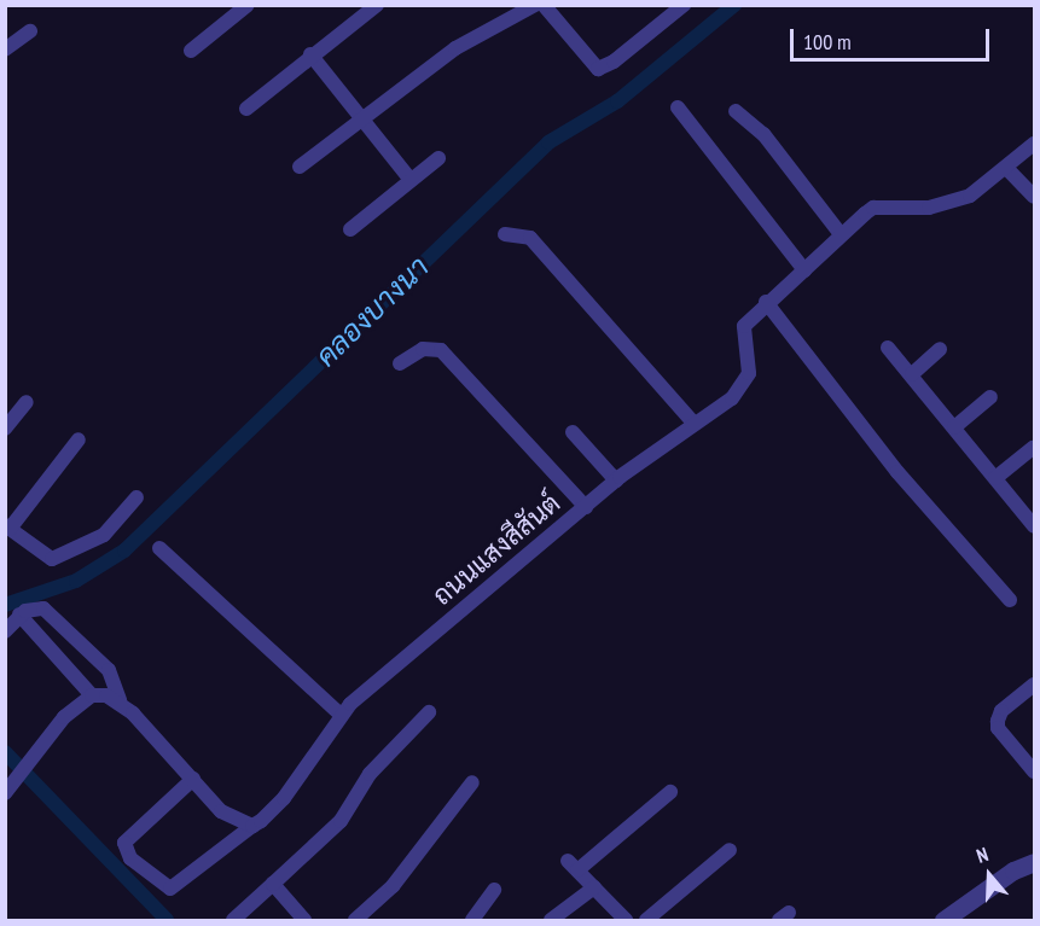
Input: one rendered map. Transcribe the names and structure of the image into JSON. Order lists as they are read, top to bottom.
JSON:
{
  "streets": {
    "street": ["ถนนแสงสีสันต์"]
  },
  "water": ["คลองบางนา"],
  "scale_bar": "100 m",
  "north": "top"
}
